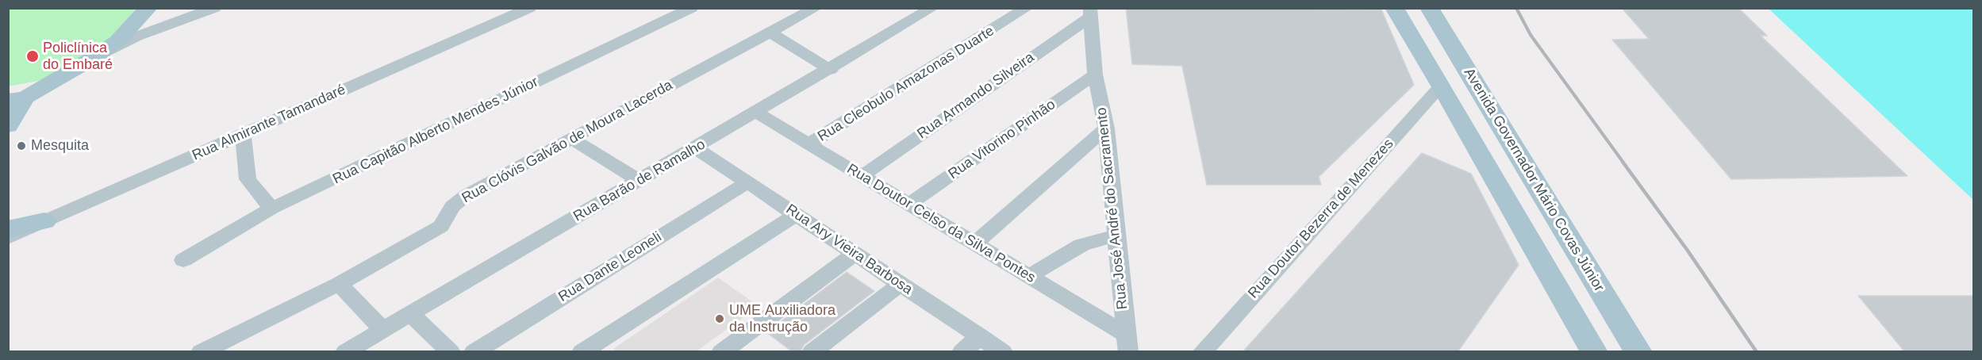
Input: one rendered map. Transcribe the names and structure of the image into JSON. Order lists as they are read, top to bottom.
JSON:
{
  "streets": {
    "main road": ["Avenida Governador Mário Covas Júnior"],
    "street": [
      "Rua Cleobulo Amazonas Duarte",
      "Rua Armando Silveira",
      "Rua Almirante Tamandaré",
      "Rua Capitão Alberto Mendes Júnior",
      "Rua Vitorino Pinhão",
      "Rua Clóvis Galvão de Moura Lacerda",
      "Rua Barão de Ramalho",
      "Rua José André do Sacramento",
      "Rua Doutor Bezerra de Menezes",
      "Rua Doutor Celso da Silva Pontes",
      "Rua Ary Vieira Barbosa",
      "Rua Dante Leoneli"
    ]
  },
  "crossings": [
    ["Rua Cleobulo Amazonas Duarte", "Rua Doutor Celso da Silva Pontes"],
    ["Rua Armando Silveira", "Rua José André do Sacramento"],
    ["Rua Armando Silveira", "Rua Doutor Celso da Silva Pontes"],
    ["Rua Vitorino Pinhão", "Rua José André do Sacramento"],
    ["Rua Vitorino Pinhão", "Rua Doutor Celso da Silva Pontes"],
    ["Rua Barão de Ramalho", "Rua Doutor Celso da Silva Pontes"],
    ["Rua Barão de Ramalho", "Rua Ary Vieira Barbosa"],
    ["Rua José André do Sacramento", "Rua Doutor Celso da Silva Pontes"],
    ["Rua Ary Vieira Barbosa", "Rua Dante Leoneli"]
  ],
  "places": ["Policlínica do Embaré", "Mesquita", "UME Auxiliadora da Instrução"]
}
